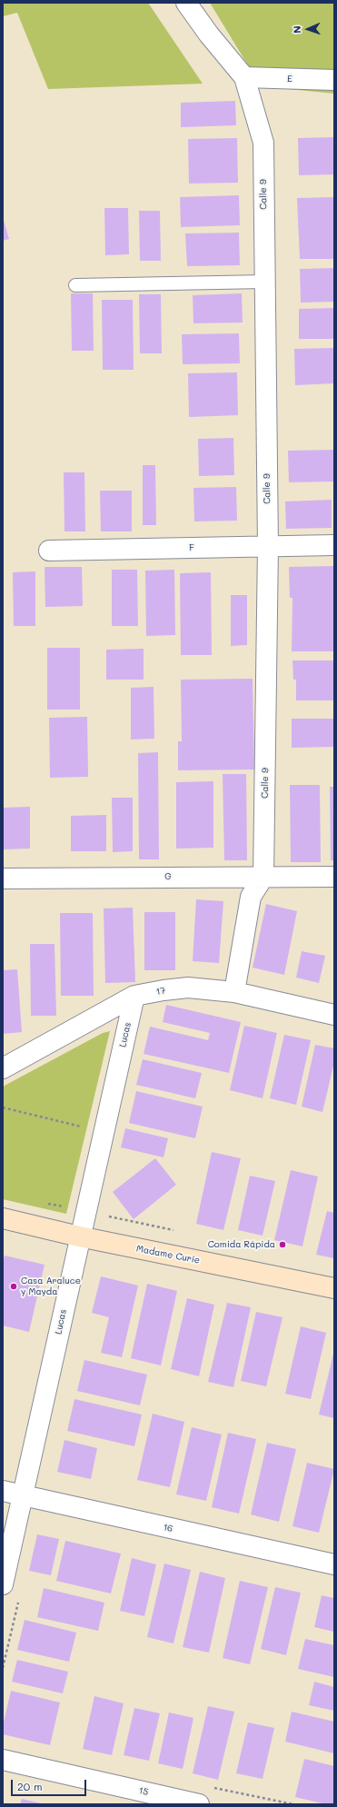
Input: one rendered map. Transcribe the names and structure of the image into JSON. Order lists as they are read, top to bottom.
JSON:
{
  "streets": {
    "main road": ["Madame Curie"],
    "street": [
      "E",
      "Calle 9",
      "F",
      "G",
      "17",
      "Lucas",
      "16",
      "15"
    ]
  },
  "crossings": [
    ["E", "Calle 9"],
    ["Calle 9", "F"],
    ["Calle 9", "G"],
    ["17", "Lucas"],
    ["Lucas", "Madame Curie"],
    ["Lucas", "16"]
  ],
  "places": ["Comida Rápida", "Casa Araluce y Mayda"],
  "scale_bar": "20 m",
  "north": "left"
}
